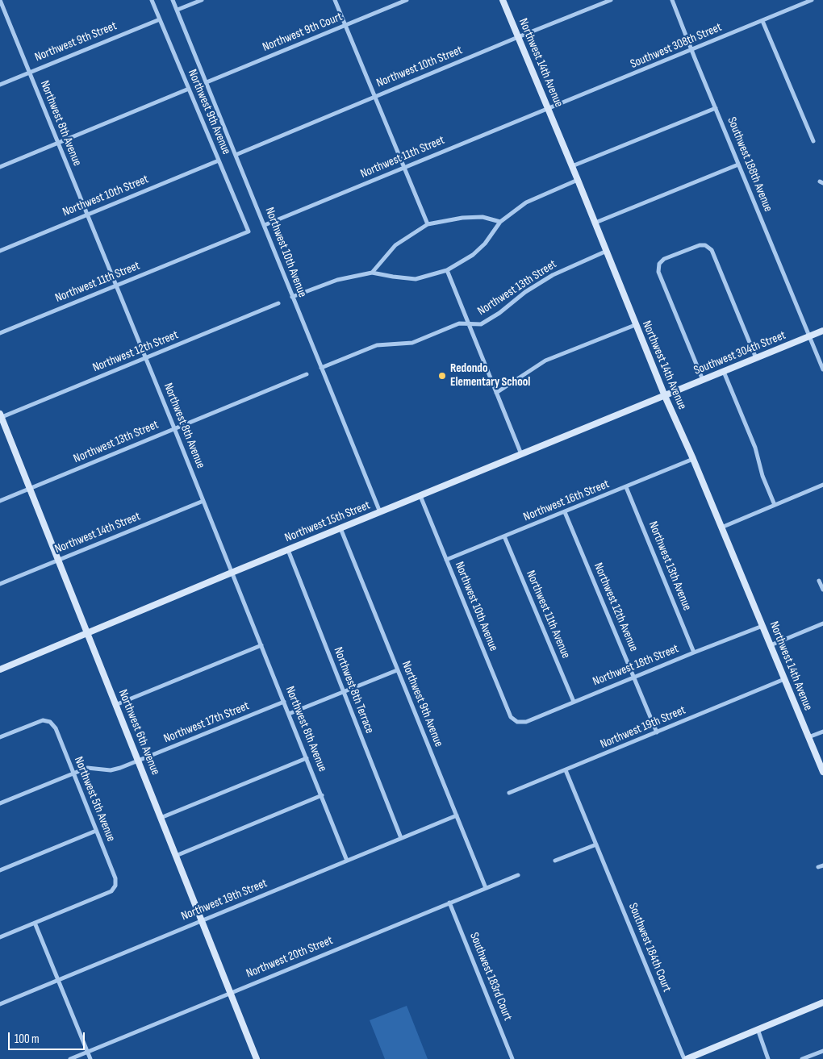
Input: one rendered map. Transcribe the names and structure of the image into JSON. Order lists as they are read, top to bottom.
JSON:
{
  "streets": {
    "street": [
      "Northwest 9th Court",
      "Northwest 9th Street",
      "Southwest 308th Street",
      "Northwest 14th Avenue",
      "Northwest 10th Street",
      "Northwest 9th Avenue",
      "Northwest 8th Avenue",
      "Northwest 11th Street",
      "Southwest 188th Avenue",
      "Northwest 10th Avenue",
      "Northwest 13th Street",
      "Northwest 12th Street",
      "Southwest 304th Street",
      "Northwest 16th Street",
      "Northwest 15th Street",
      "Northwest 14th Street",
      "Northwest 13th Avenue",
      "Northwest 12th Avenue",
      "Northwest 11th Avenue",
      "Northwest 18th Street",
      "Northwest 8th Terrace",
      "Northwest 17th Street",
      "Northwest 19th Street",
      "Northwest 6th Avenue",
      "Northwest 5th Avenue",
      "Southwest 184th Court",
      "Northwest 20th Street",
      "Southwest 183rd Court"
    ]
  },
  "crossings": [
    ["Northwest 9th Court", "Northwest 10th Avenue"],
    ["Northwest 9th Street", "Northwest 9th Avenue"],
    ["Northwest 9th Street", "Northwest 8th Avenue"],
    ["Southwest 308th Street", "Northwest 14th Avenue"],
    ["Southwest 308th Street", "Northwest 11th Street"],
    ["Southwest 308th Street", "Southwest 188th Avenue"],
    ["Northwest 14th Avenue", "Northwest 10th Street"],
    ["Northwest 14th Avenue", "Northwest 11th Street"],
    ["Northwest 14th Avenue", "Northwest 13th Street"],
    ["Northwest 14th Avenue", "Southwest 304th Street"],
    ["Northwest 14th Avenue", "Northwest 16th Street"],
    ["Northwest 14th Avenue", "Northwest 15th Street"],
    ["Northwest 14th Avenue", "Northwest 18th Street"],
    ["Northwest 14th Avenue", "Northwest 19th Street"],
    ["Northwest 10th Street", "Northwest 9th Avenue"],
    ["Northwest 10th Street", "Northwest 8th Avenue"],
    ["Northwest 10th Street", "Northwest 10th Avenue"],
    ["Northwest 9th Avenue", "Northwest 11th Street"],
    ["Northwest 9th Avenue", "Northwest 15th Street"],
    ["Northwest 9th Avenue", "Northwest 19th Street"],
    ["Northwest 9th Avenue", "Northwest 20th Street"],
    ["Northwest 8th Avenue", "Northwest 11th Street"],
    ["Northwest 8th Avenue", "Northwest 13th Street"],
    ["Northwest 8th Avenue", "Northwest 12th Street"],
    ["Northwest 8th Avenue", "Northwest 15th Street"],
    ["Northwest 8th Avenue", "Northwest 14th Street"],
    ["Northwest 8th Avenue", "Northwest 17th Street"],
    ["Northwest 8th Avenue", "Northwest 19th Street"],
    ["Northwest 11th Street", "Northwest 10th Avenue"],
    ["Southwest 188th Avenue", "Southwest 304th Street"],
    ["Northwest 10th Avenue", "Northwest 13th Street"],
    ["Northwest 10th Avenue", "Northwest 16th Street"],
    ["Northwest 10th Avenue", "Northwest 15th Street"],
    ["Northwest 10th Avenue", "Northwest 18th Street"],
    ["Northwest 13th Street", "Northwest 6th Avenue"],
    ["Northwest 12th Street", "Northwest 6th Avenue"],
    ["Southwest 304th Street", "Northwest 15th Street"],
    ["Northwest 16th Street", "Northwest 13th Avenue"],
    ["Northwest 16th Street", "Northwest 12th Avenue"],
    ["Northwest 16th Street", "Northwest 11th Avenue"],
    ["Northwest 15th Street", "Northwest 8th Terrace"],
    ["Northwest 15th Street", "Northwest 6th Avenue"],
    ["Northwest 14th Street", "Northwest 6th Avenue"],
    ["Northwest 13th Avenue", "Northwest 18th Street"],
    ["Northwest 12th Avenue", "Northwest 18th Street"],
    ["Northwest 12th Avenue", "Northwest 19th Street"],
    ["Northwest 11th Avenue", "Northwest 18th Street"],
    ["Northwest 8th Terrace", "Northwest 19th Street"],
    ["Northwest 17th Street", "Northwest 6th Avenue"],
    ["Northwest 17th Street", "Northwest 5th Avenue"],
    ["Northwest 19th Street", "Northwest 6th Avenue"],
    ["Northwest 19th Street", "Southwest 184th Court"],
    ["Northwest 6th Avenue", "Northwest 20th Street"],
    ["Northwest 20th Street", "Southwest 183rd Court"]
  ],
  "places": ["Redondo Elementary School"],
  "scale_bar": "100 m"
}
